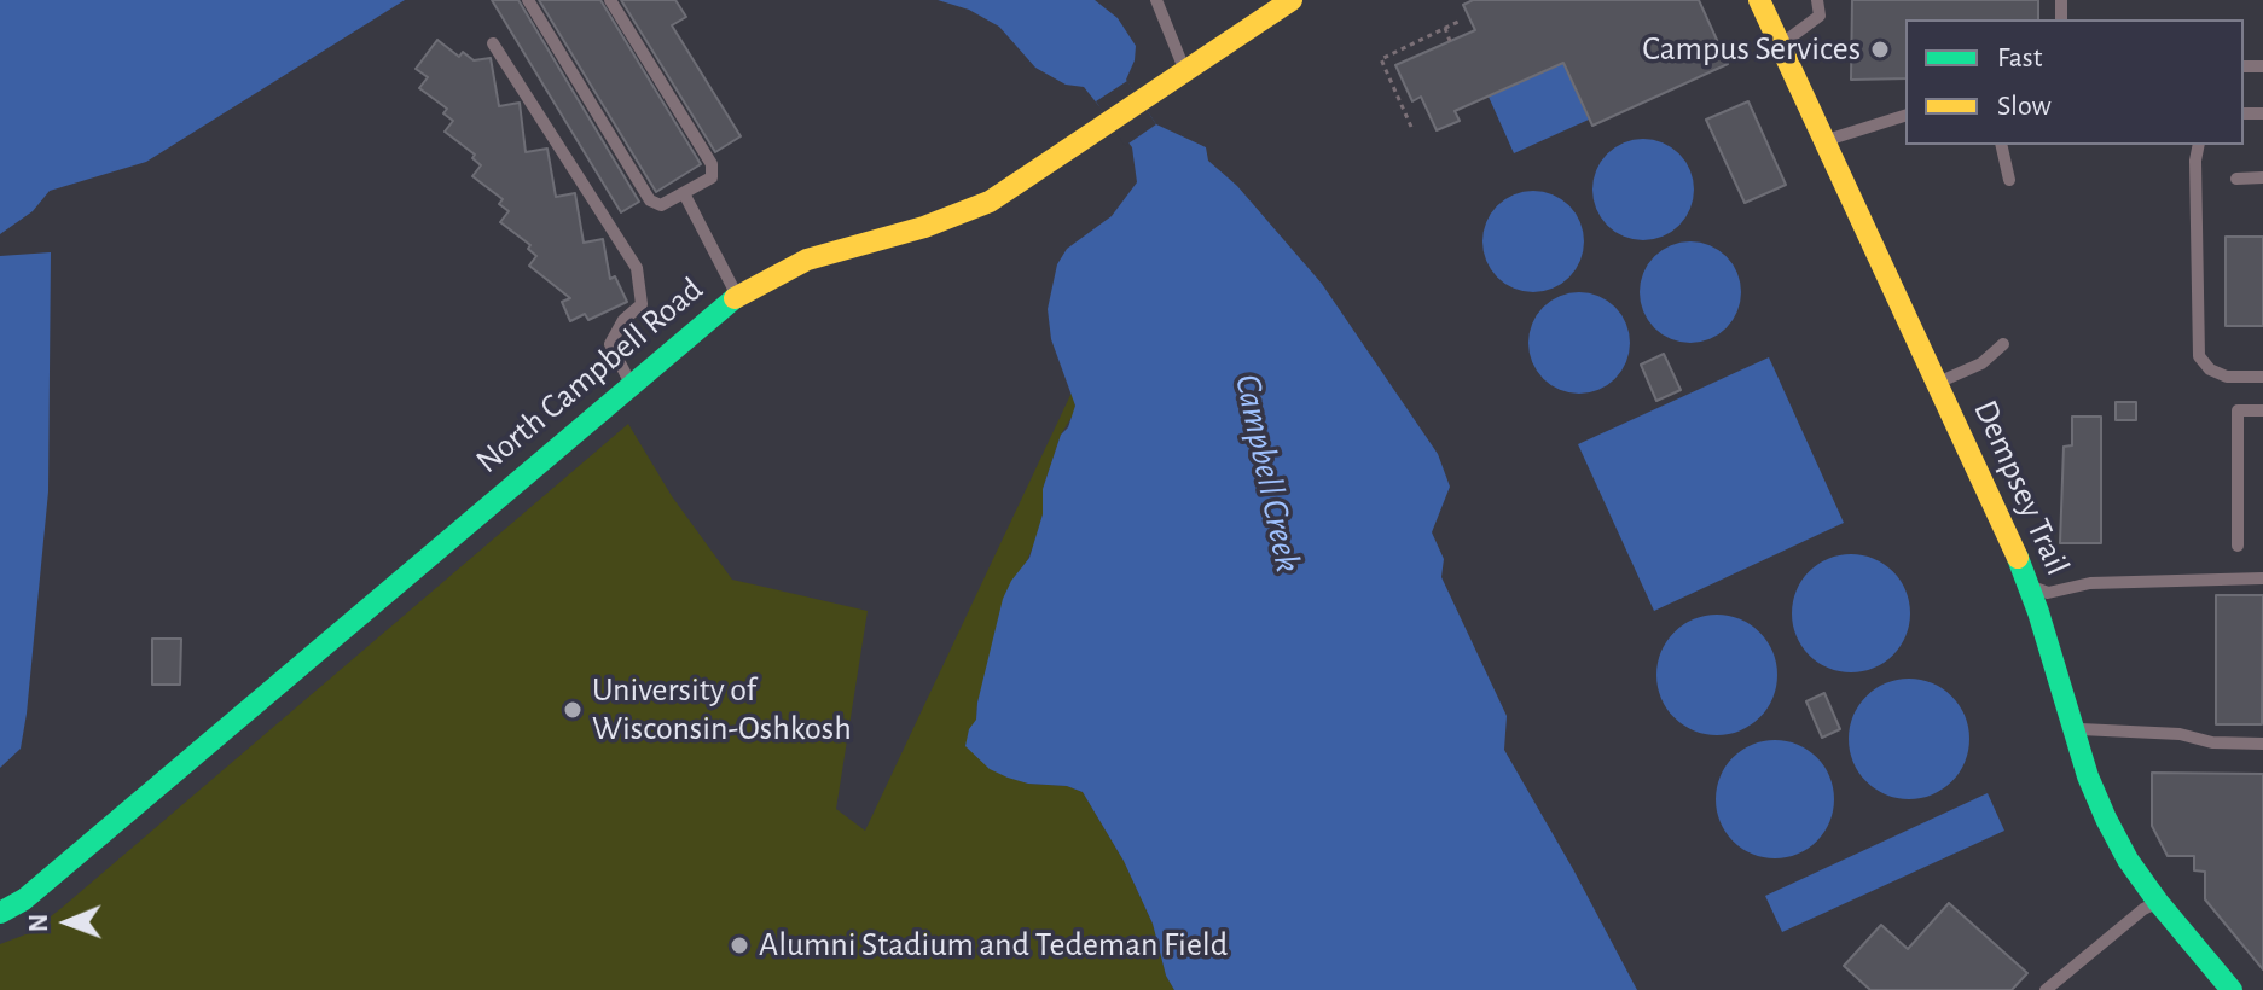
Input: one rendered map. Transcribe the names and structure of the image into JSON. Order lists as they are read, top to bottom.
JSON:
{
  "streets": {
    "street": ["North Campbell Road", "Dempsey Trail"]
  },
  "water": ["Campbell Creek"],
  "places": ["Campus Services", "University of Wisconsin-Oshkosh", "Alumni Stadium and Tedeman Field"],
  "legend": ["Fast", "Slow"],
  "north": "left"
}
